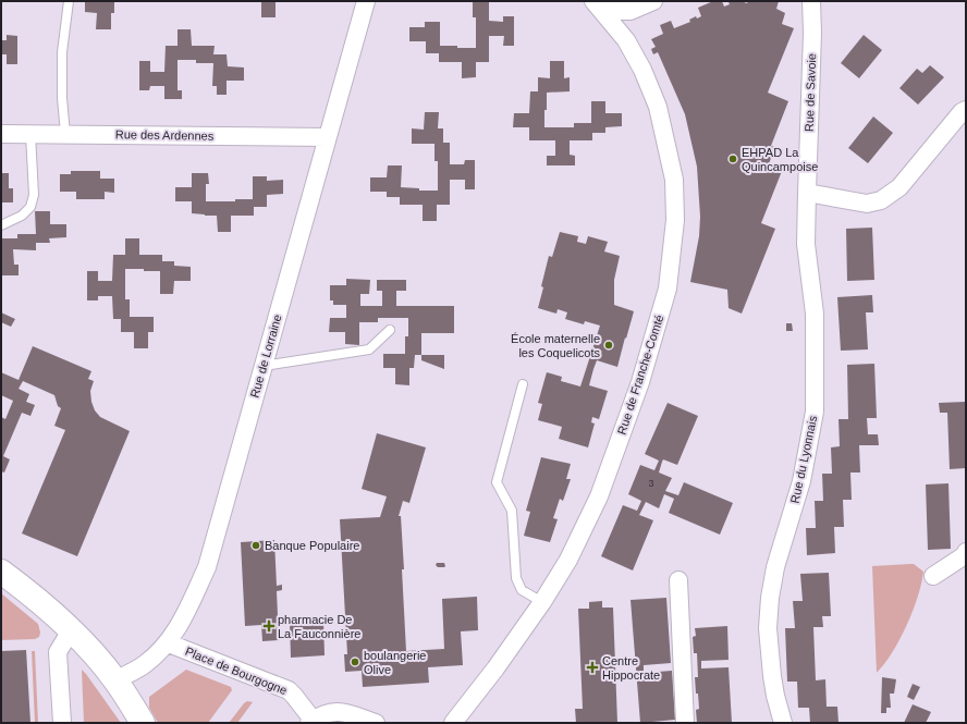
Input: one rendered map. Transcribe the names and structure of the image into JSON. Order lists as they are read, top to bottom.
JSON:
{
  "streets": {
    "street": [
      "Rue de Savoie",
      "Rue des Ardennes",
      "Rue de Lorraine",
      "Rue de Franche-Comté",
      "Rue du Lyonnais",
      "Place de Bourgogne"
    ]
  },
  "crossings": [
    ["Rue de Savoie", "Rue du Lyonnais"],
    ["Rue des Ardennes", "Rue de Lorraine"],
    ["Rue de Lorraine", "Place de Bourgogne"]
  ],
  "places": {
    "other": [
      "EHPAD La Quincampoise",
      "École maternelle les Coquelicots",
      "Banque Populaire",
      "boulangerie Olive"
    ],
    "health": ["pharmacie De La Fauconnière", "Centre Hippocrate"]
  },
  "house_numbers": ["3"]
}
